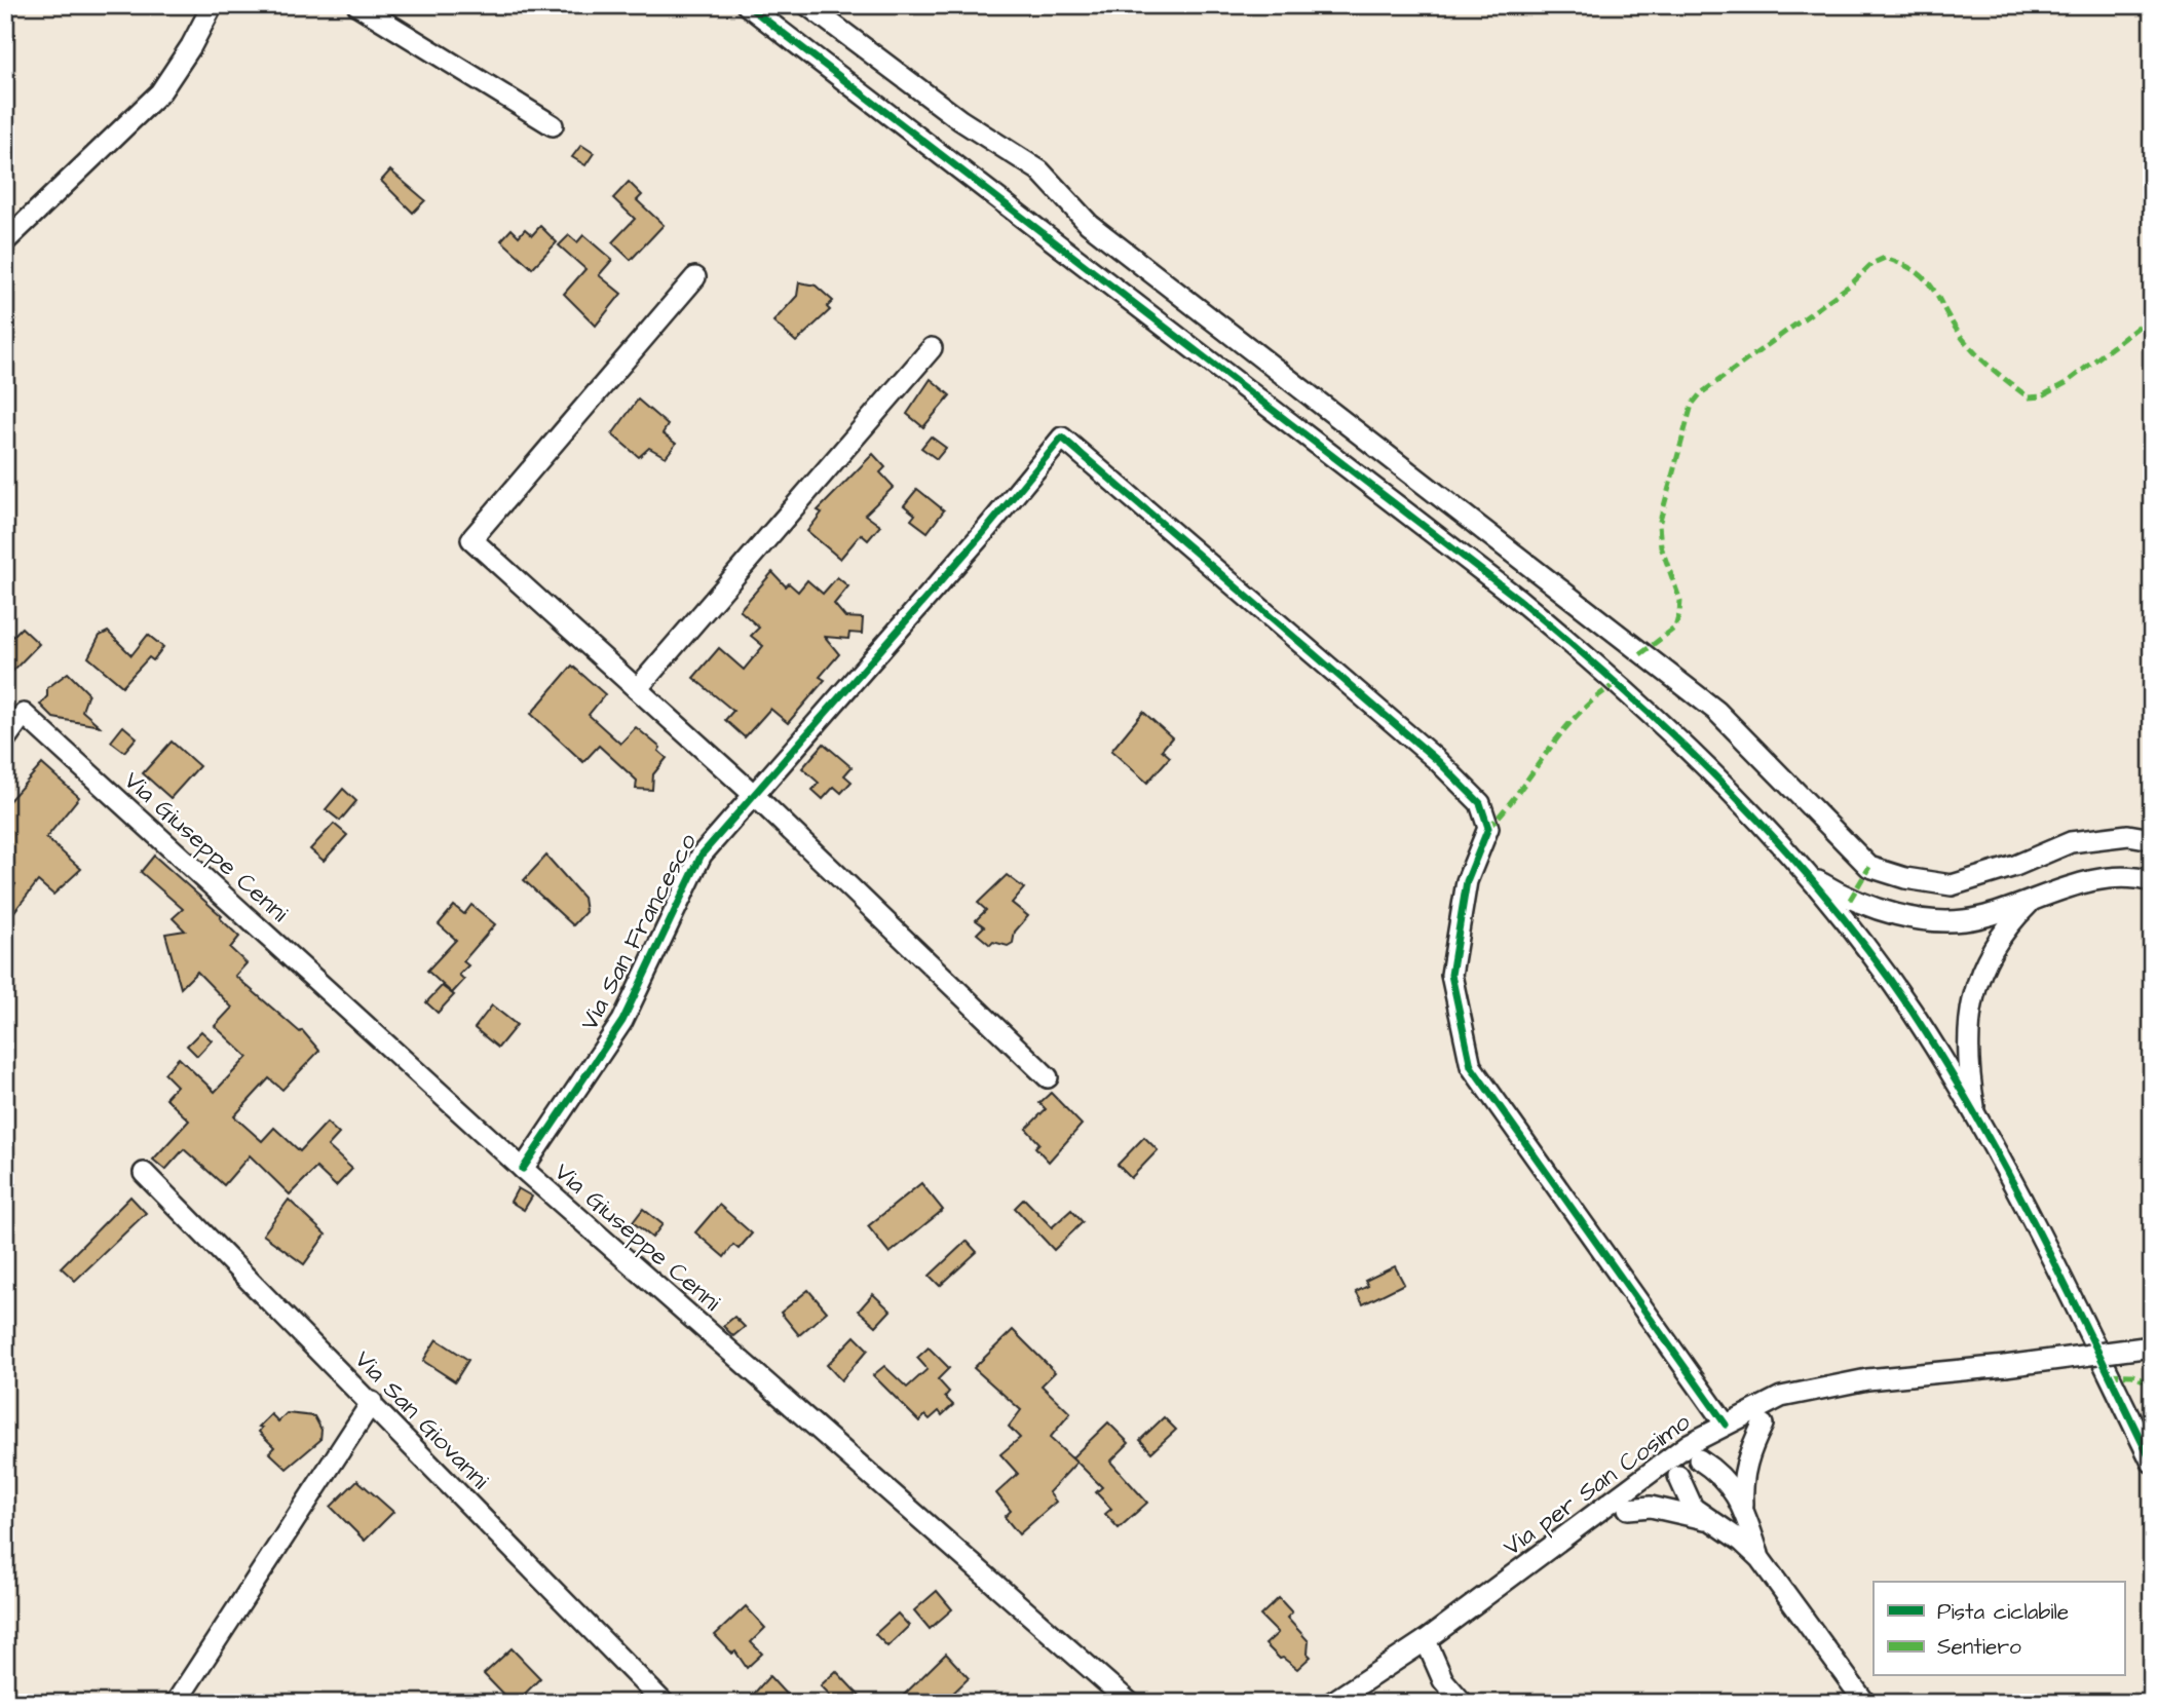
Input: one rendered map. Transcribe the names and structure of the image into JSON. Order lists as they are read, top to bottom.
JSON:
{
  "streets": {
    "street": [
      "Via Giuseppe Cenni",
      "Via San Francesco",
      "Via San Giovanni",
      "Via per San Cosimo"
    ]
  },
  "crossings": [
    ["Via Giuseppe Cenni", "Via San Francesco"],
    ["Via San Francesco", "Via per San Cosimo"]
  ],
  "legend": ["Pista ciclabile", "Sentiero"]
}
